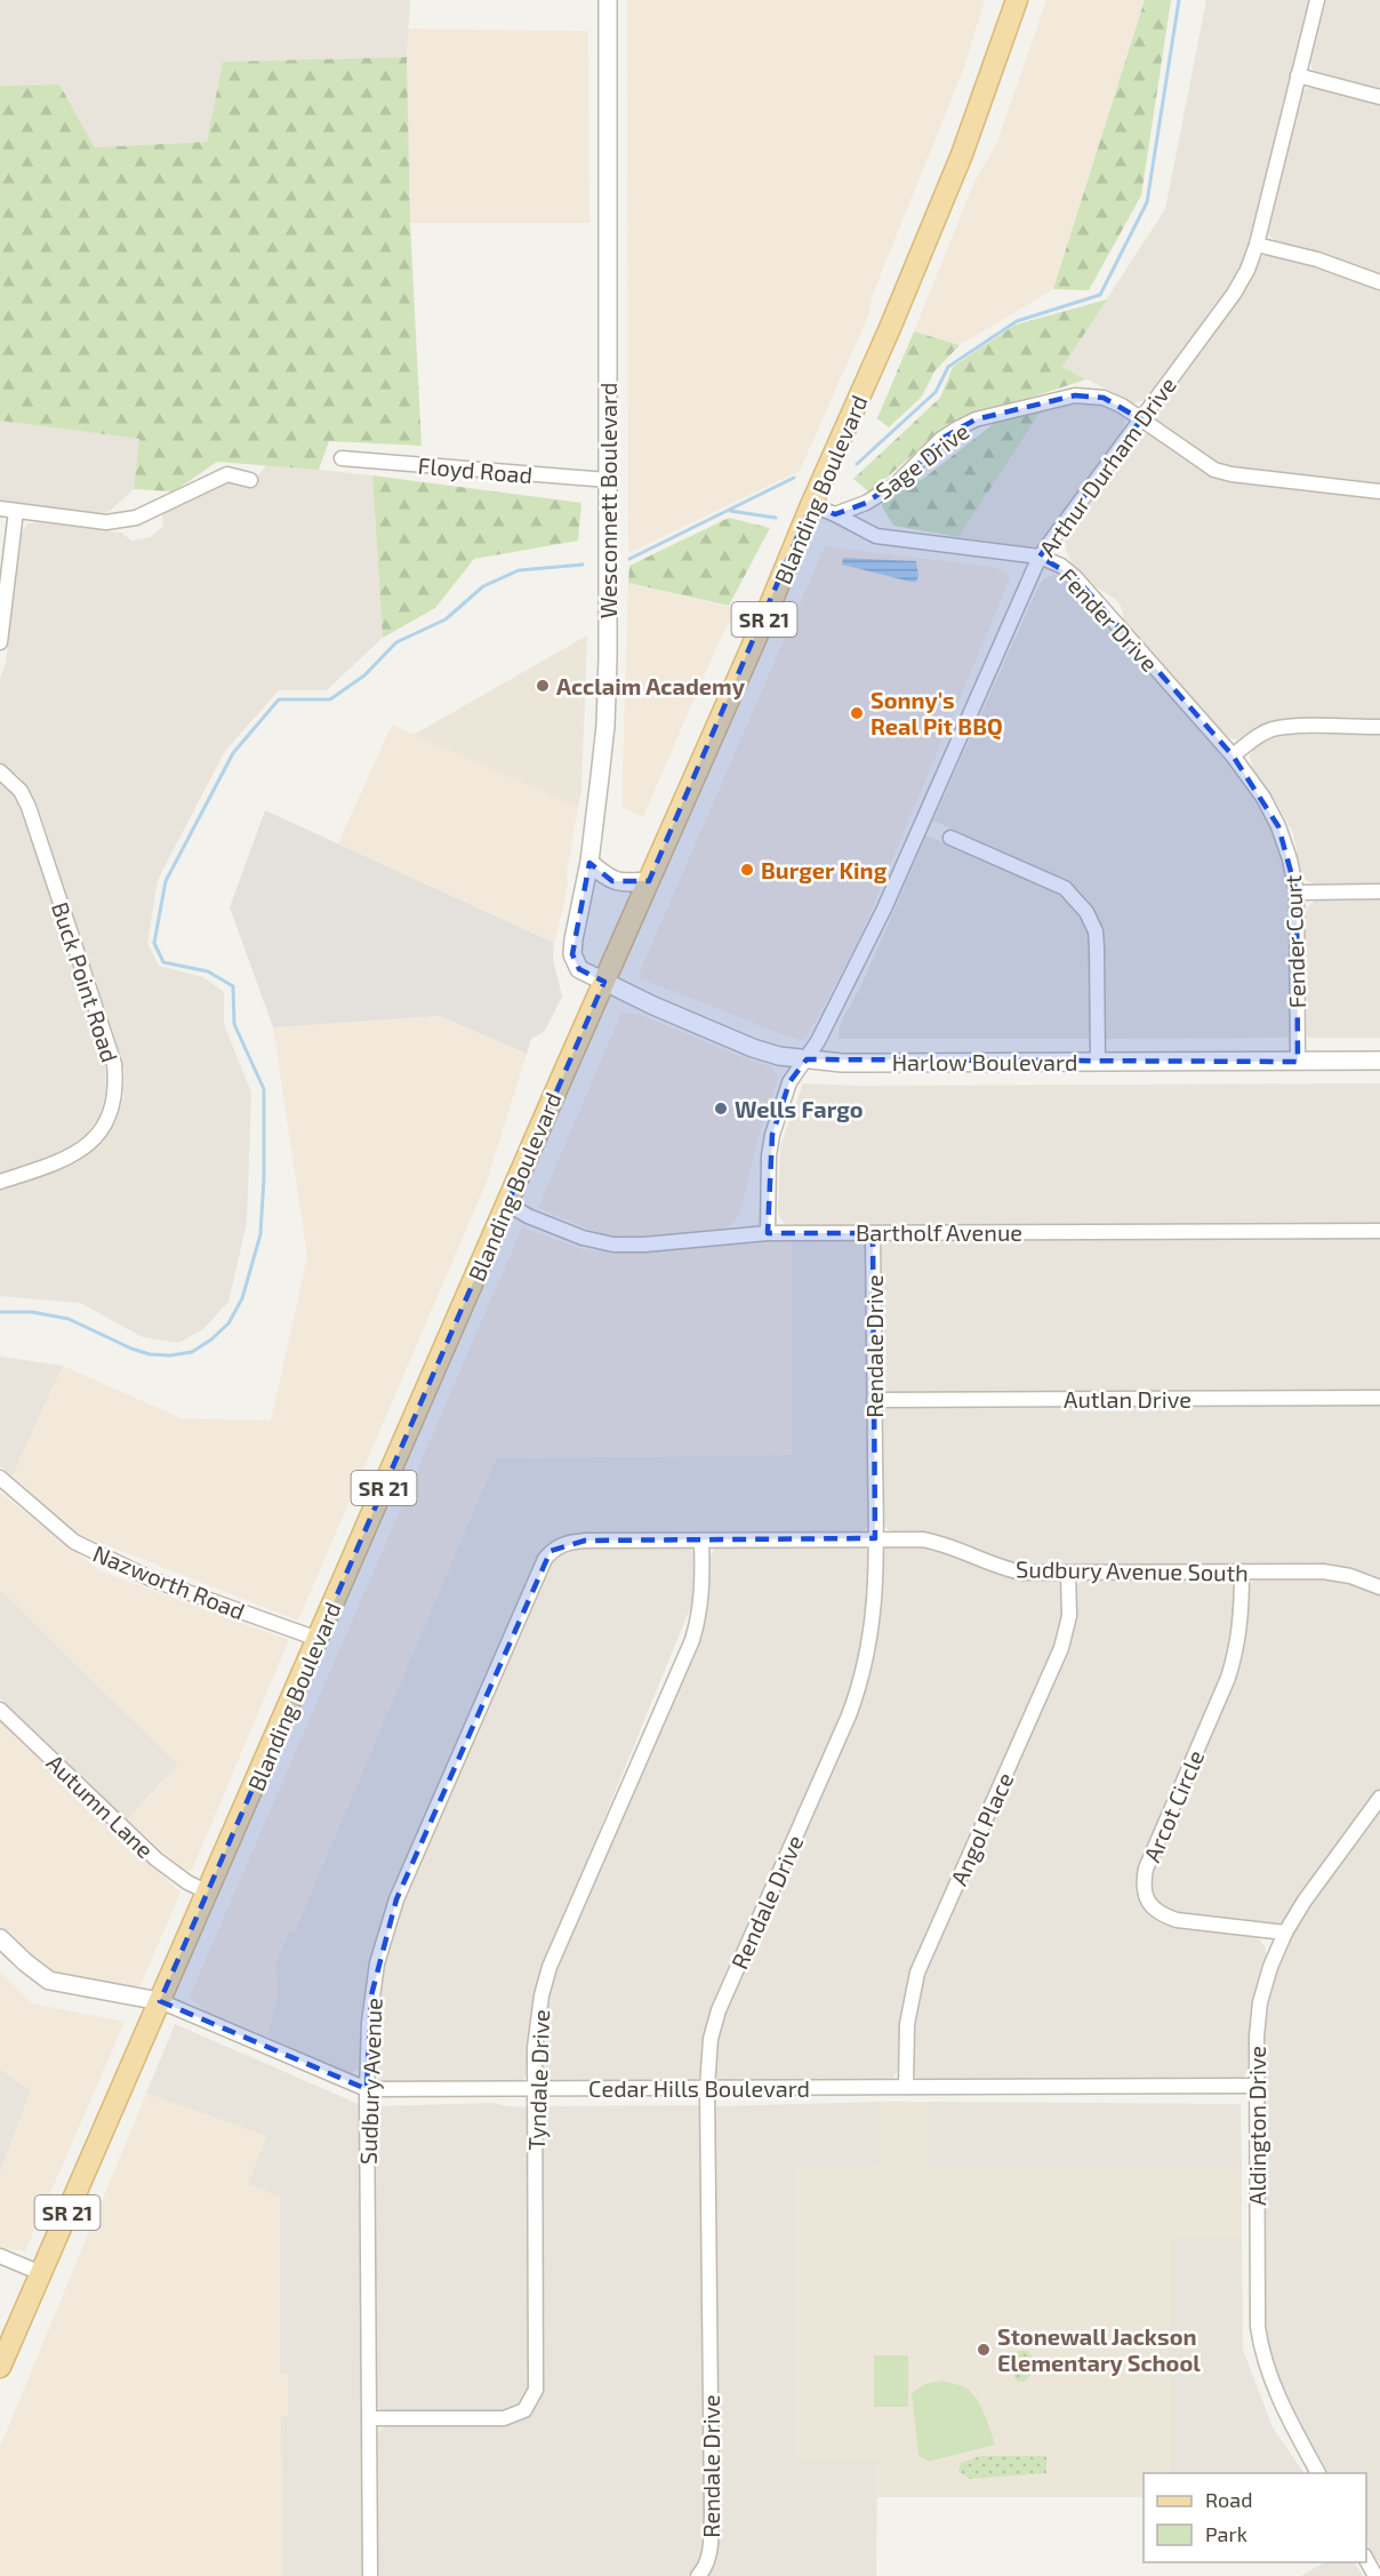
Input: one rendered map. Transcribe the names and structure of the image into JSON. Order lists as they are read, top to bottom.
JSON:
{
  "streets": {
    "main road": ["Blanding Boulevard", "SR 21"],
    "street": [
      "Sage Drive",
      "Arthur Durham Drive",
      "Floyd Road",
      "Wesconnett Boulevard",
      "Fender Drive",
      "Fender Court",
      "Buck Point Road",
      "Harlow Boulevard",
      "Bartholf Avenue",
      "Rendale Drive",
      "Autlan Drive",
      "Sudbury Avenue South",
      "Nazworth Road",
      "Autumn Lane",
      "Arcot Circle",
      "Angol Place",
      "Tyndale Drive",
      "Sudbury Avenue",
      "Cedar Hills Boulevard",
      "Aldington Drive"
    ]
  },
  "crossings": [
    ["Sage Drive", "Arthur Durham Drive"],
    ["Sage Drive", "Fender Drive"],
    ["Arthur Durham Drive", "Fender Drive"],
    ["Arthur Durham Drive", "Harlow Boulevard"],
    ["Arthur Durham Drive", "Bartholf Avenue"],
    ["Floyd Road", "Wesconnett Boulevard"],
    ["Blanding Boulevard", "Wesconnett Boulevard"],
    ["Blanding Boulevard", "Harlow Boulevard"],
    ["Blanding Boulevard", "Bartholf Avenue"],
    ["Blanding Boulevard", "Nazworth Road"],
    ["Blanding Boulevard", "Autumn Lane"],
    ["Blanding Boulevard", "Cedar Hills Boulevard"],
    ["Wesconnett Boulevard", "Harlow Boulevard"],
    ["Fender Drive", "Fender Court"],
    ["Fender Court", "Harlow Boulevard"],
    ["Bartholf Avenue", "Rendale Drive"],
    ["Rendale Drive", "Autlan Drive"],
    ["Rendale Drive", "Sudbury Avenue South"],
    ["Rendale Drive", "Cedar Hills Boulevard"],
    ["Sudbury Avenue South", "Arcot Circle"],
    ["Sudbury Avenue South", "Angol Place"],
    ["Sudbury Avenue South", "Tyndale Drive"],
    ["Sudbury Avenue South", "Sudbury Avenue"],
    ["Arcot Circle", "Aldington Drive"],
    ["Angol Place", "Cedar Hills Boulevard"],
    ["Tyndale Drive", "Sudbury Avenue"],
    ["Tyndale Drive", "Cedar Hills Boulevard"],
    ["Sudbury Avenue", "Cedar Hills Boulevard"],
    ["Cedar Hills Boulevard", "Aldington Drive"]
  ],
  "places": [
    "Acclaim Academy",
    "Sonny's Real Pit BBQ",
    "Burger King",
    "Wells Fargo",
    "Stonewall Jackson Elementary School"
  ],
  "legend": ["Road", "Park"]
}
